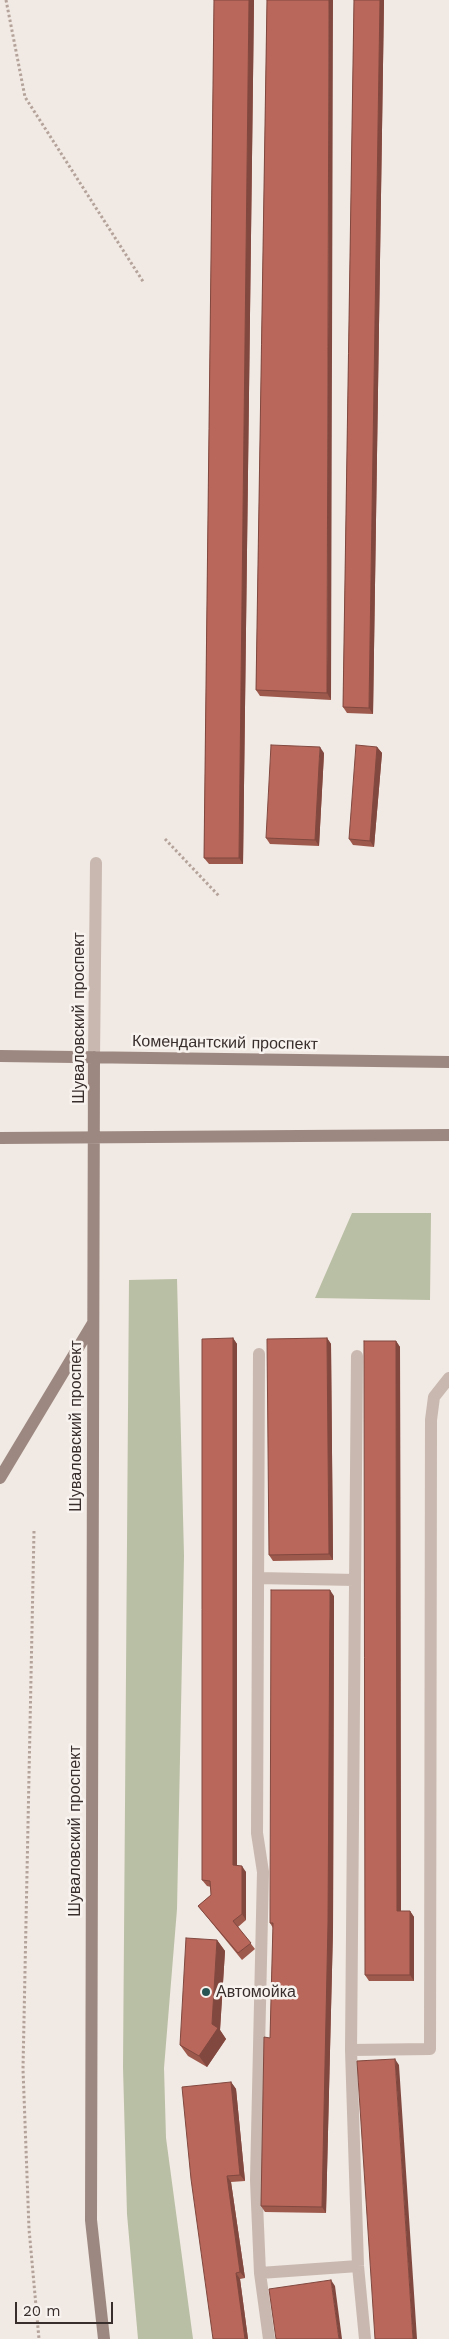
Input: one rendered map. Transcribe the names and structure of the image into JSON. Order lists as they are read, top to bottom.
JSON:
{
  "streets": {
    "main road": ["Шуваловский проспект", "Комендантский проспект"]
  },
  "crossings": [
    ["Шуваловский проспект", "Комендантский проспект"]
  ],
  "places": ["Автомойка"],
  "scale_bar": "20 m"
}
